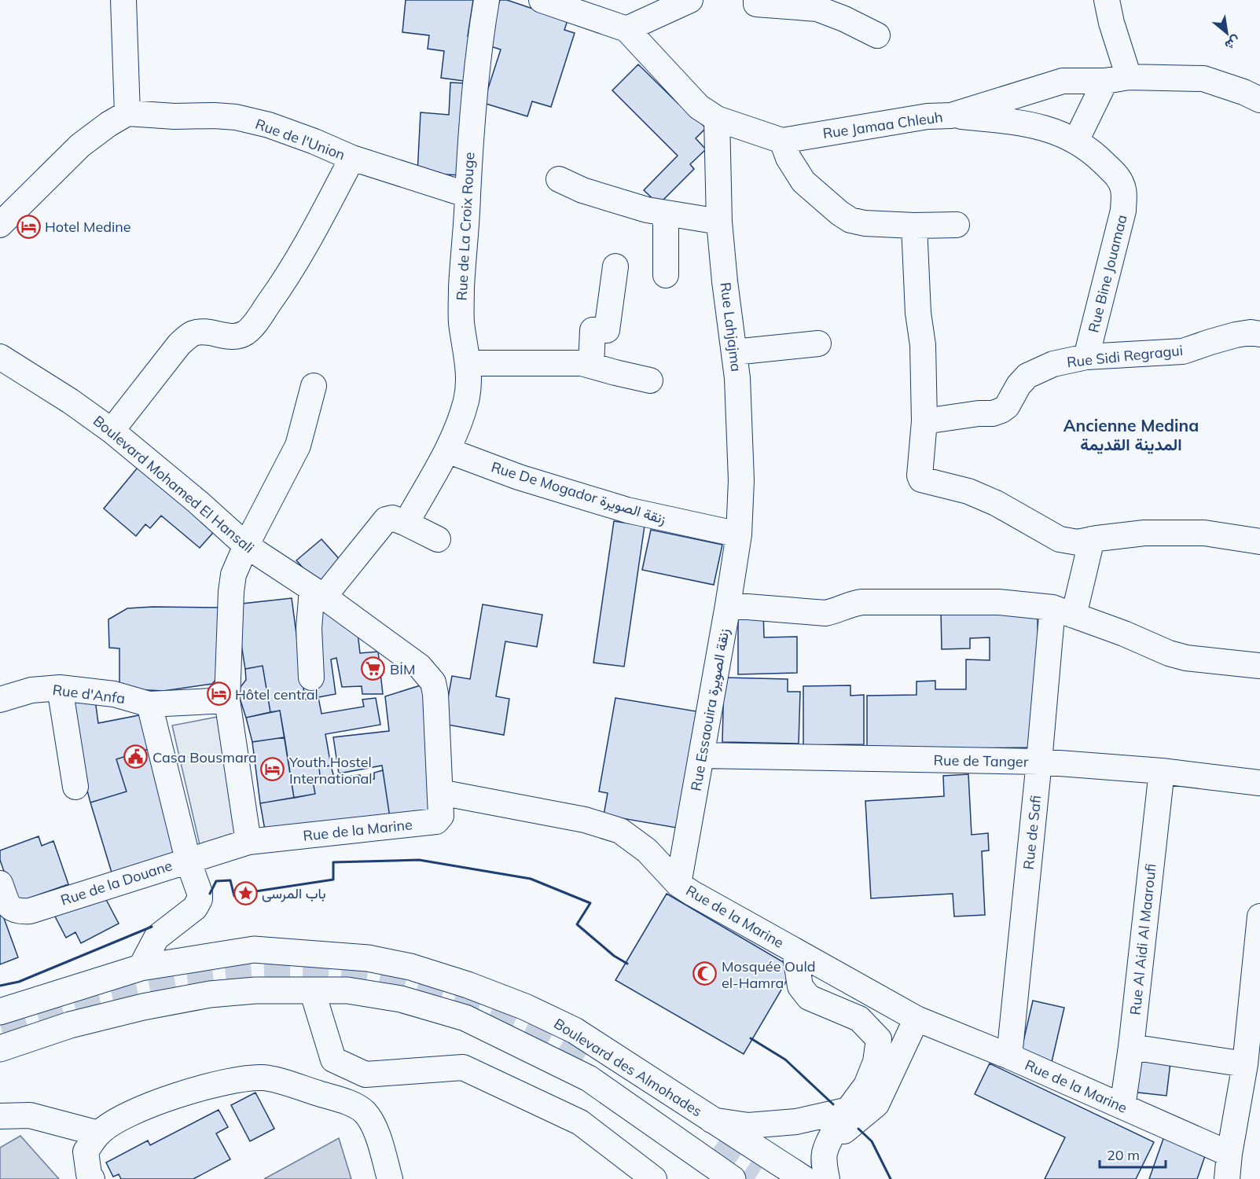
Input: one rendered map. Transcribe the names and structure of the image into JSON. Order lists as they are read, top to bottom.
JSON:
{
  "streets": {
    "main road": ["Boulevard des Almohades"],
    "street": [
      "Rue Jamaa Chleuh",
      "Rue de l'Union",
      "Rue de La Croix Rouge",
      "Rue Bine Jouamaa",
      "Rue Lahjajma",
      "Rue Sidi Regragui",
      "Boulevard Mohamed El Hansali",
      "Rue De Mogador زنقة الصويرة",
      "Rue d'Anfa",
      "Rue Essaouira زنقة الصويرة",
      "Rue de Tanger",
      "Rue de la Marine",
      "Rue de Safi",
      "Rue de la Douane",
      "Rue Al Aidi Al Maaroufi"
    ]
  },
  "crossings": [
    ["Rue Jamaa Chleuh", "Rue Bine Jouamaa"],
    ["Rue Jamaa Chleuh", "Rue Lahjajma"],
    ["Rue de l'Union", "Rue de La Croix Rouge"],
    ["Rue de La Croix Rouge", "Rue De Mogador زنقة الصويرة"],
    ["Rue Bine Jouamaa", "Rue Sidi Regragui"],
    ["Rue Lahjajma", "Rue De Mogador زنقة الصويرة"],
    ["Rue Lahjajma", "Rue Essaouira زنقة الصويرة"],
    ["Boulevard Mohamed El Hansali", "Rue de la Marine"],
    ["Rue De Mogador زنقة الصويرة", "Rue Essaouira زنقة الصويرة"],
    ["Rue Essaouira زنقة الصويرة", "Rue de Tanger"],
    ["Rue Essaouira زنقة الصويرة", "Rue de la Marine"],
    ["Rue de Tanger", "Rue de Safi"],
    ["Rue de Tanger", "Rue Al Aidi Al Maaroufi"],
    ["Rue de la Marine", "Rue de Safi"],
    ["Rue de la Marine", "Rue de la Douane"],
    ["Rue de la Marine", "Rue Al Aidi Al Maaroufi"]
  ],
  "districts": ["Ancienne Medina المدينة القديمة"],
  "places": {
    "hotel": ["Hotel Medine", "Hôtel central", "Youth Hostel International"],
    "supermarket": ["BİM"],
    "public building": ["Casa Bousmara"],
    "place": ["باب المرسى"],
    "mosque": ["Mosquée Ould el-Hamra"]
  },
  "scale_bar": "20 m",
  "north": "bottom right"
}
